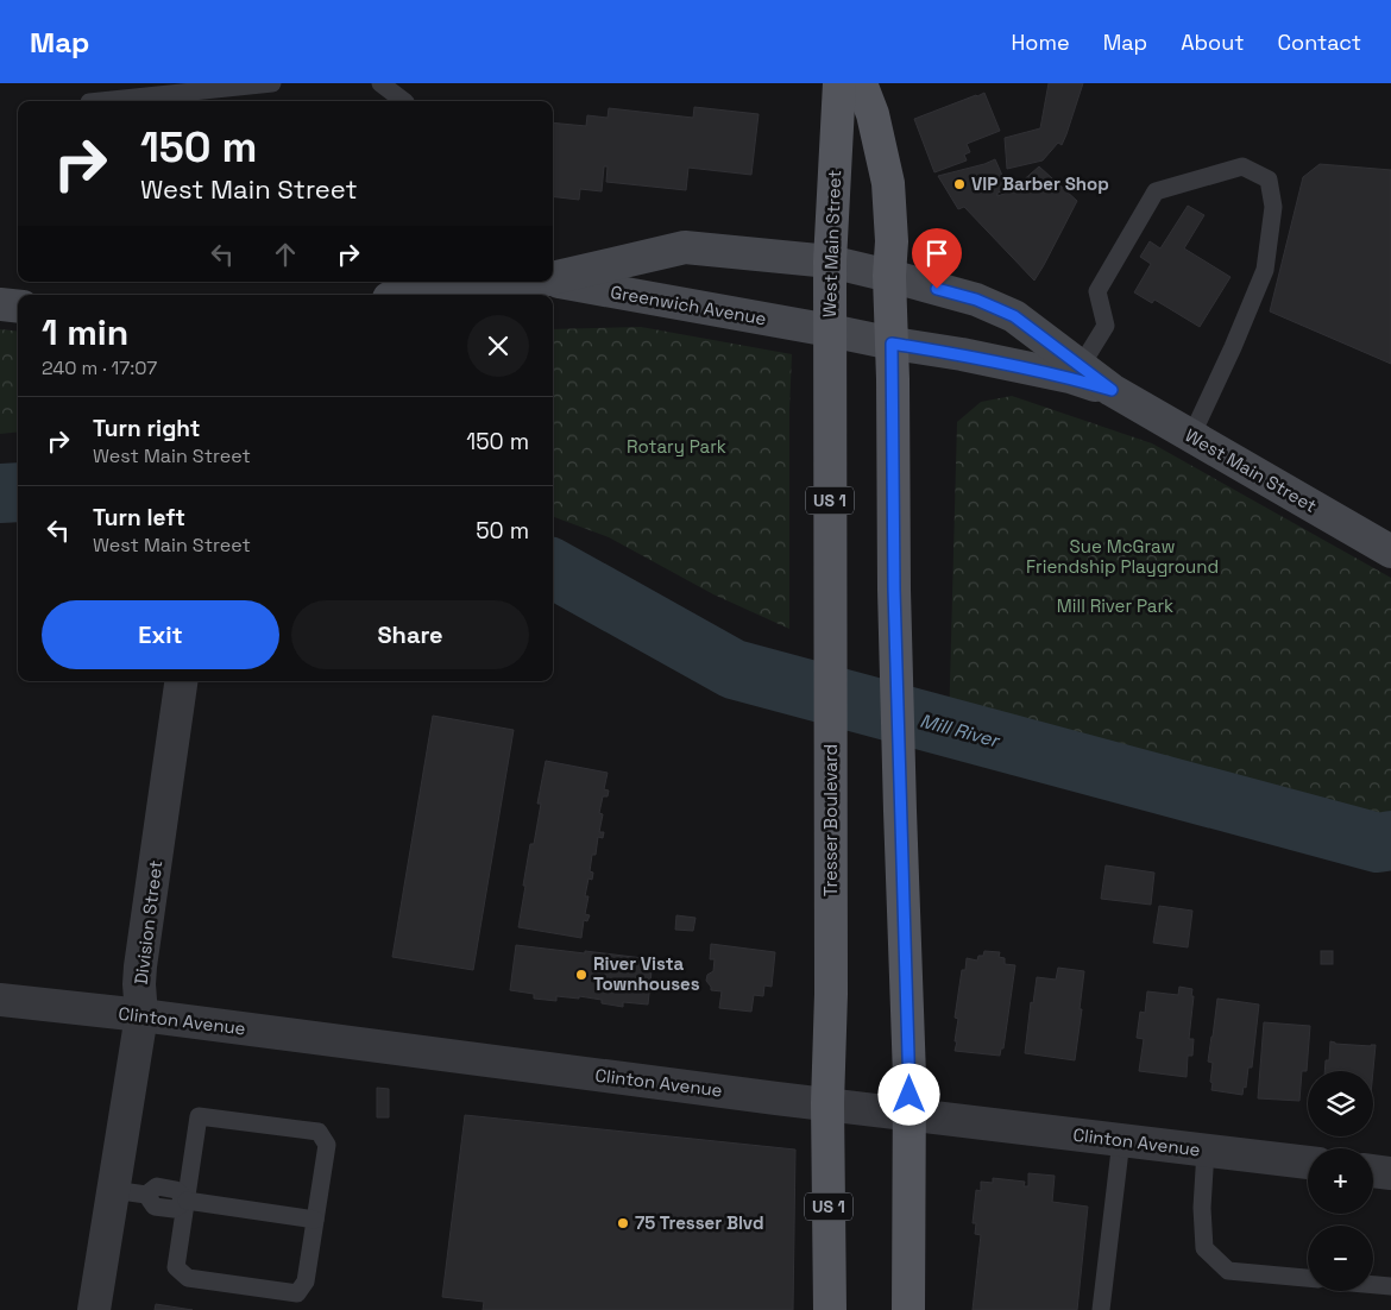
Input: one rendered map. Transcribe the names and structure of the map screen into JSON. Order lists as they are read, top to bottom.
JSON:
{
  "streets": {
    "main road": [
      "West Main Street",
      "Greenwich Avenue",
      "US 1",
      "Tresser Boulevard"
    ],
    "street": ["Division Street", "Clinton Avenue"]
  },
  "crossings": [
    ["West Main Street", "Greenwich Avenue"],
    ["West Main Street", "Tresser Boulevard"],
    ["Greenwich Avenue", "Tresser Boulevard"],
    ["Tresser Boulevard", "Clinton Avenue"],
    ["Division Street", "Clinton Avenue"]
  ],
  "water": ["Mill River"],
  "parks": ["Rotary Park", "Sue McGraw Friendship Playground", "Mill River Park"],
  "places": ["VIP Barber Shop", "River Vista Townhouses", "75 Tresser Blvd"],
  "page": {
    "header": "Map",
    "nav": [
      "Home",
      "Map",
      "About",
      "Contact"
    ],
    "turn": ["150 m", "West Main Street"],
    "heading": ["1 min", "240 m · 17:07"],
    "list": [
      {
        "name": "Turn right",
        "note": "West Main Street",
        "value": "150 m"
      },
      {
        "name": "Turn left",
        "note": "West Main Street",
        "value": "50 m"
      }
    ],
    "buttons": ["Exit", "Share"],
    "map_buttons": ["+", "−"]
  }
}
